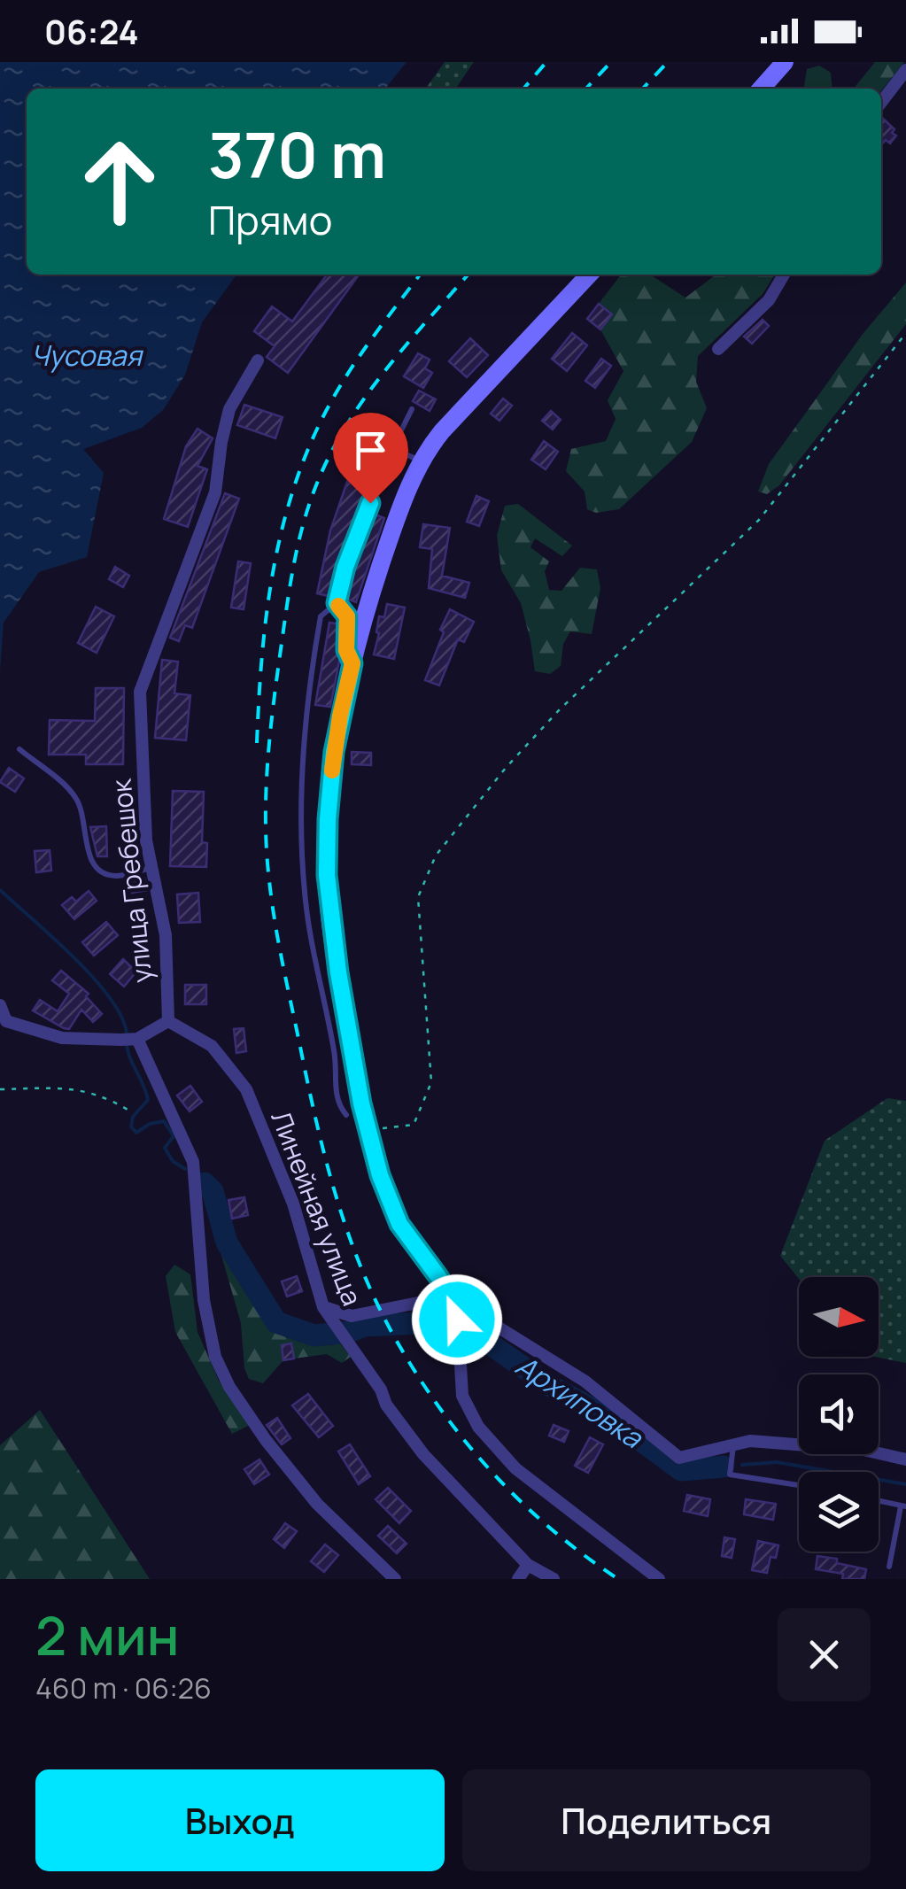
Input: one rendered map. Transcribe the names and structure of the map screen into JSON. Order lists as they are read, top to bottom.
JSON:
{
  "streets": {
    "street": ["улица Гребешок", "Линейная улица"]
  },
  "crossings": [
    ["улица Гребешок", "Линейная улица"]
  ],
  "water": ["Чусовая", "Архиповка"],
  "north": "right",
  "page": {
    "status": "06:24",
    "turn": ["370 m", "Прямо"],
    "heading": ["2 мин", "460 m · 06:26"],
    "buttons": ["Выход", "Поделиться"]
  }
}
